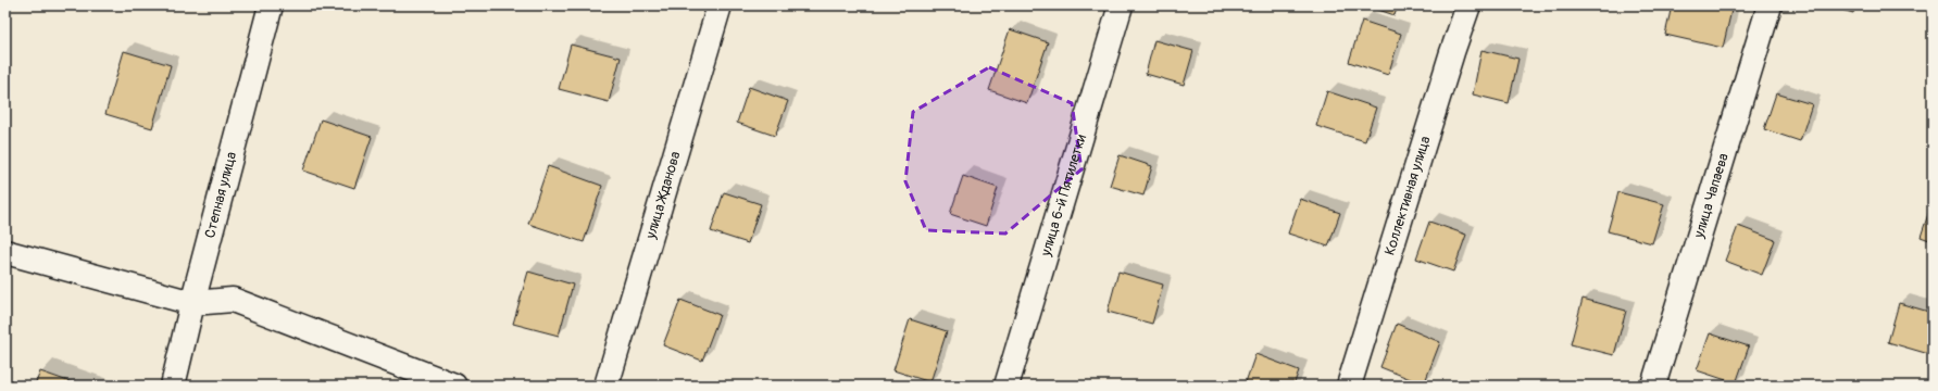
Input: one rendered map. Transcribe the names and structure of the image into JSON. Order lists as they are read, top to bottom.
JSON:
{
  "streets": {
    "street": [
      "Степная улица",
      "улица Жданова",
      "улица 6-й Пятилетки",
      "Коллективная улица",
      "улица Чапаева"
    ]
  }
}
